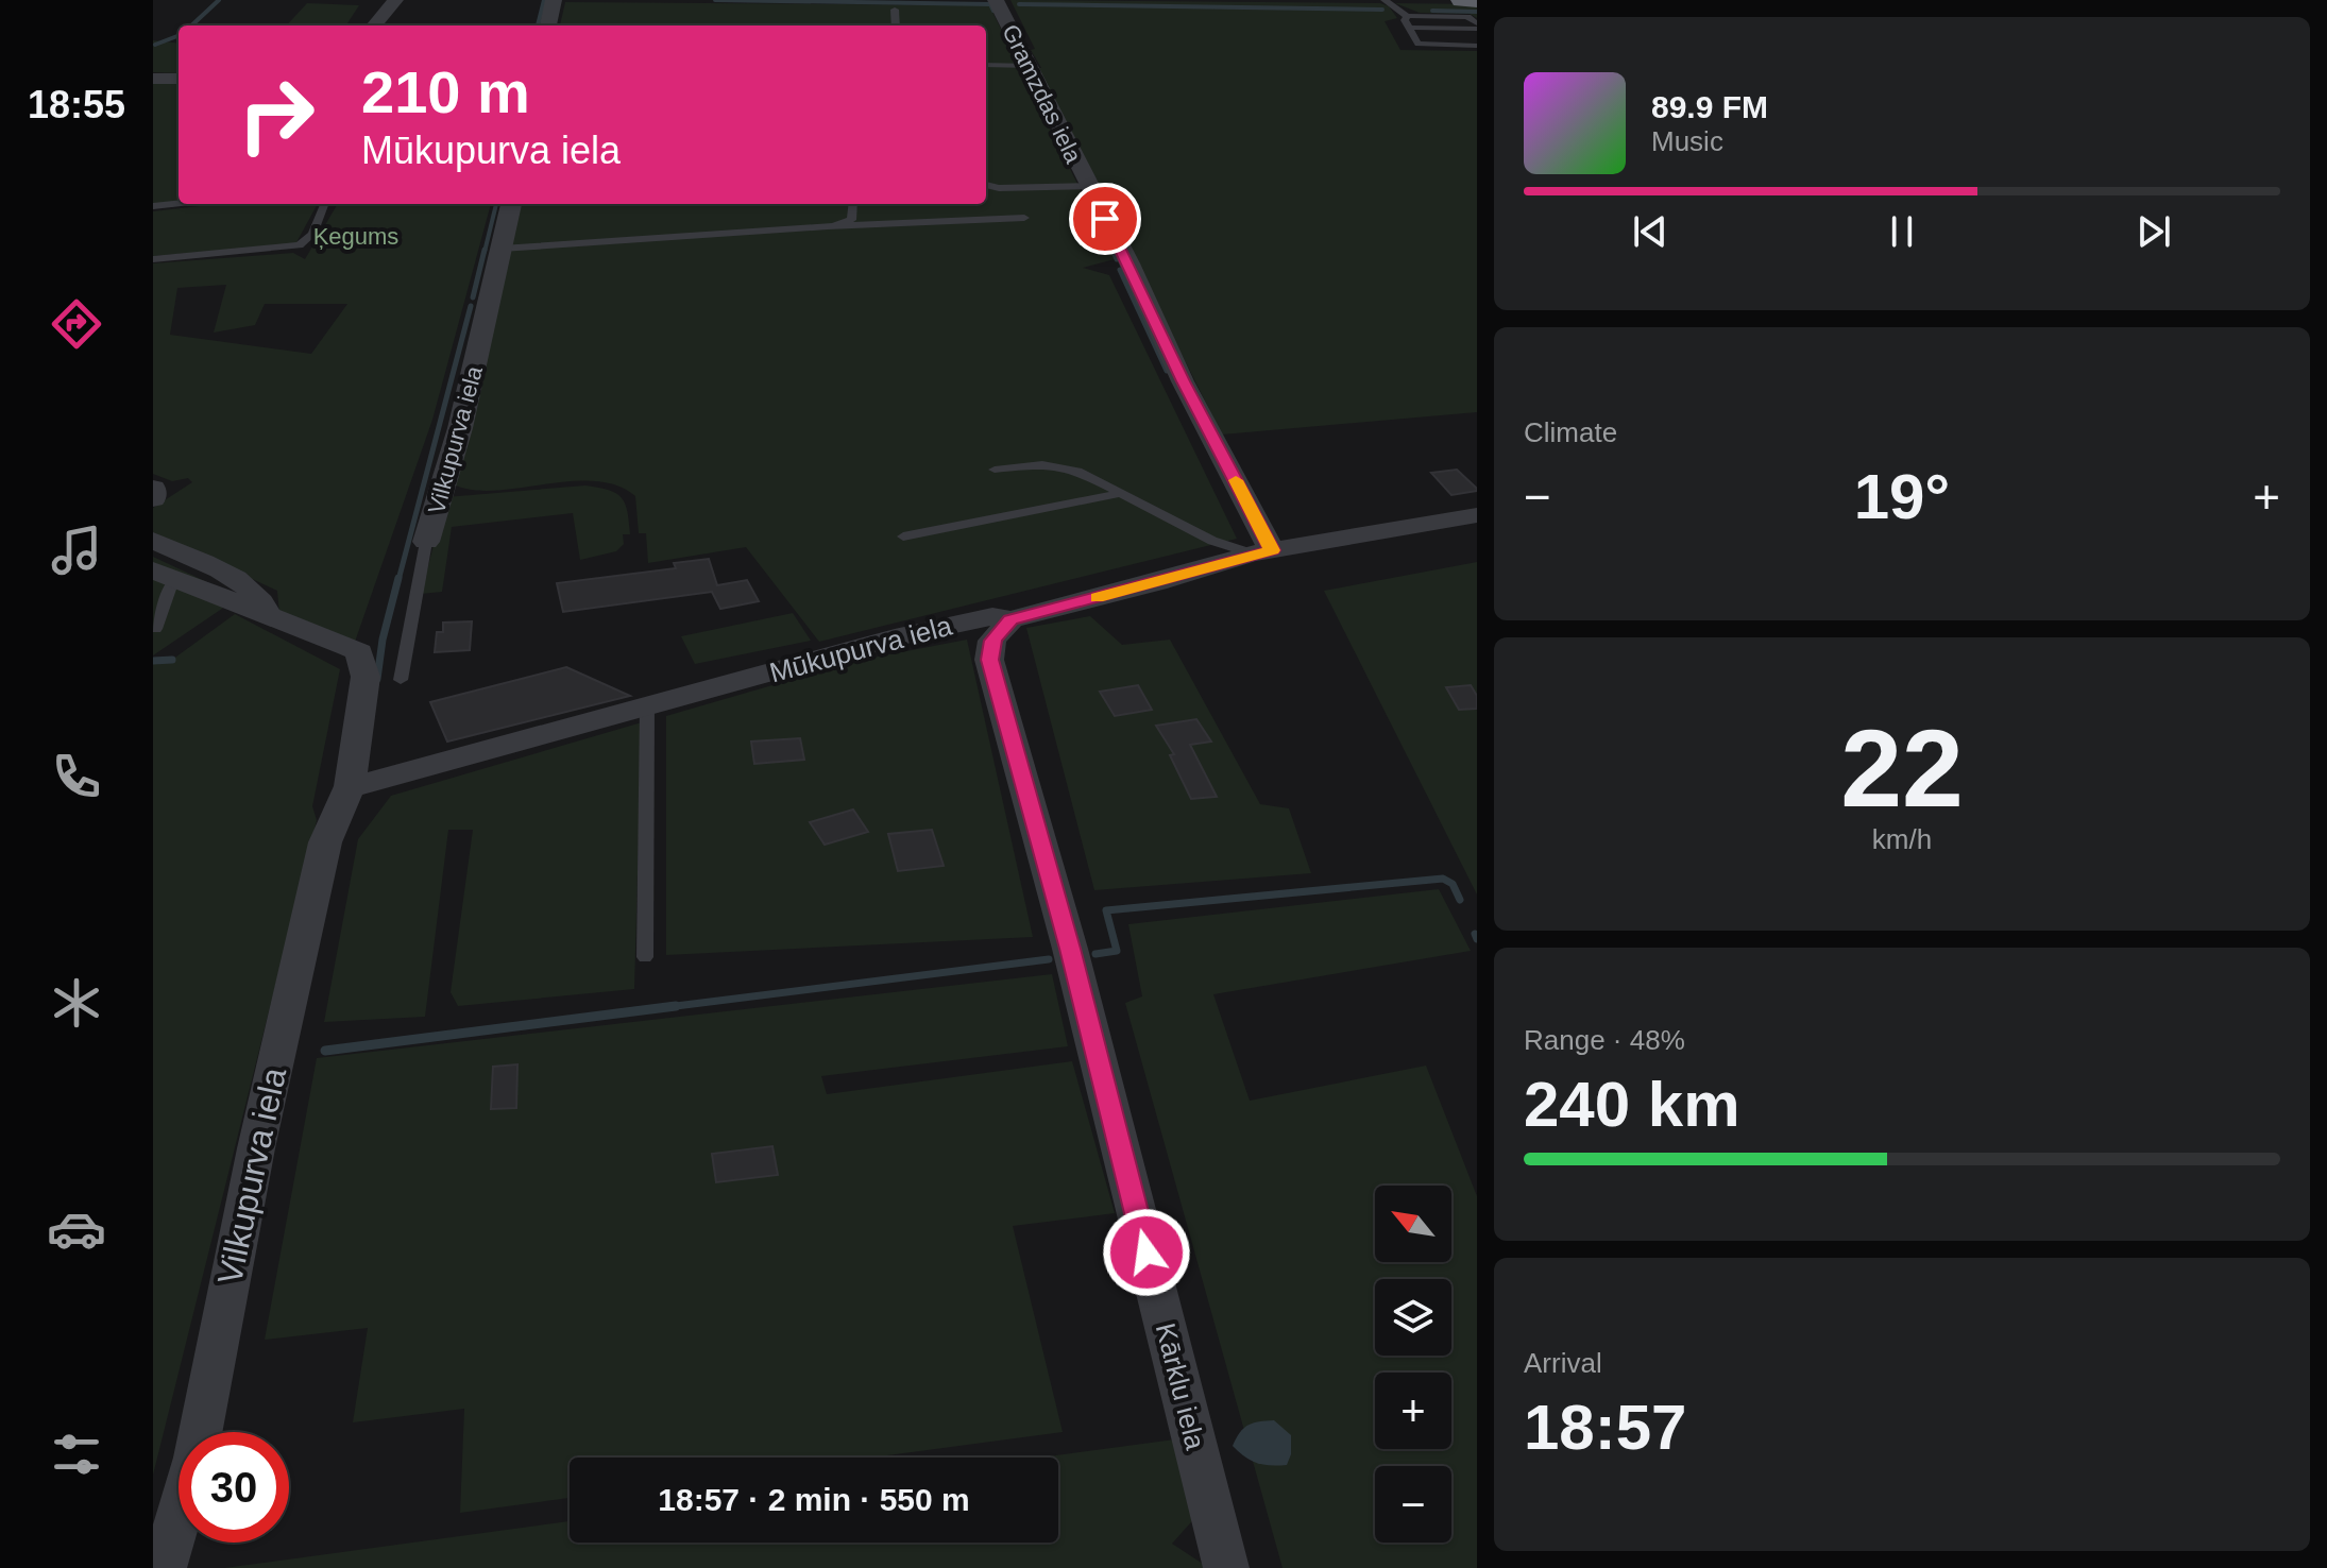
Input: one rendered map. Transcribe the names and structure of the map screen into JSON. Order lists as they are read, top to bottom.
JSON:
{
  "streets": {
    "street": [
      "Gramzdas iela",
      "Vilkupurva iela",
      "Mūkupurva iela",
      "Kārklu iela"
    ]
  },
  "crossings": [
    ["Gramzdas iela", "Mūkupurva iela"],
    ["Vilkupurva iela", "Mūkupurva iela"],
    ["Mūkupurva iela", "Kārklu iela"]
  ],
  "parks": ["Ķegums"],
  "north": "top left",
  "page": {
    "tabs": "18:55",
    "turn": ["210 m", "Mūkupurva iela"],
    "song": ["89.9 FM", "Music"],
    "tile": [
      "Climate",
      ["22", "km/h"],
      ["Range · 48%", "240 km"],
      ["Arrival", "18:57"]
    ],
    "heat": ["−", "19°", "+"],
    "map_buttons": ["+", "−"],
    "limit": "30",
    "trip": "18:57 · 2 min · 550 m"
  }
}
